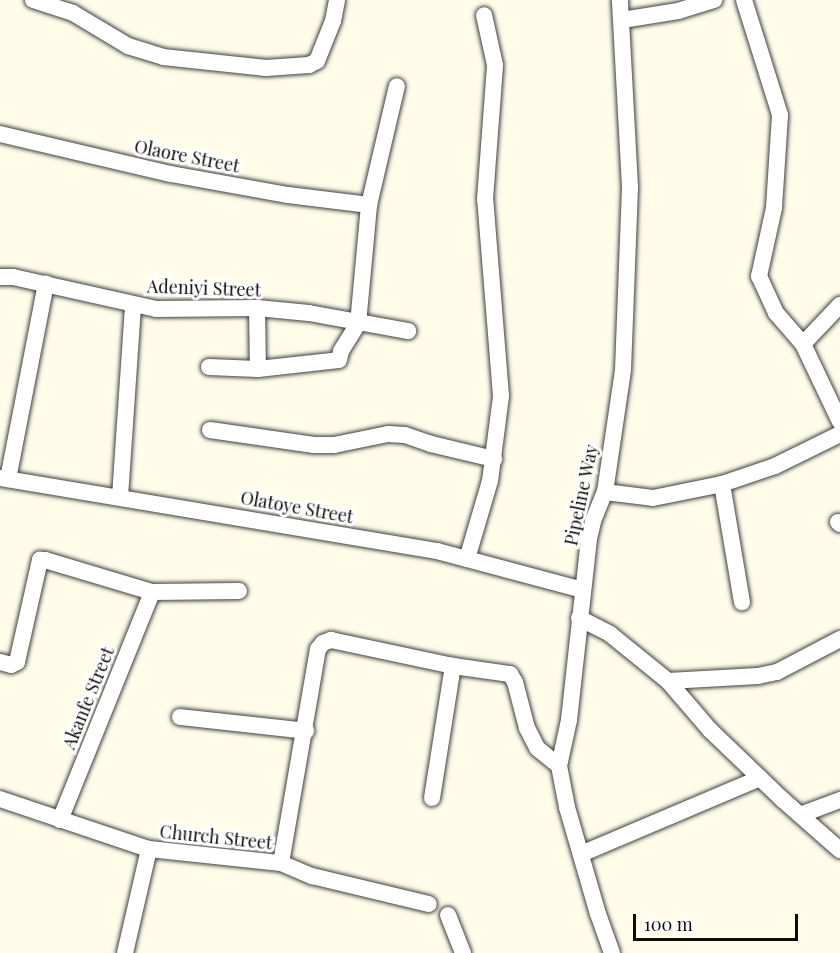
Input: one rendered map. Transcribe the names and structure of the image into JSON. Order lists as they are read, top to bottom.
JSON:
{
  "streets": {
    "street": [
      "Olaore Street",
      "Adeniyi Street",
      "Pipeline Way",
      "Olatoye Street",
      "Akanfe Street",
      "Church Street"
    ]
  },
  "crossings": [
    ["Pipeline Way", "Olatoye Street"],
    ["Akanfe Street", "Church Street"]
  ],
  "scale_bar": "100 m"
}
